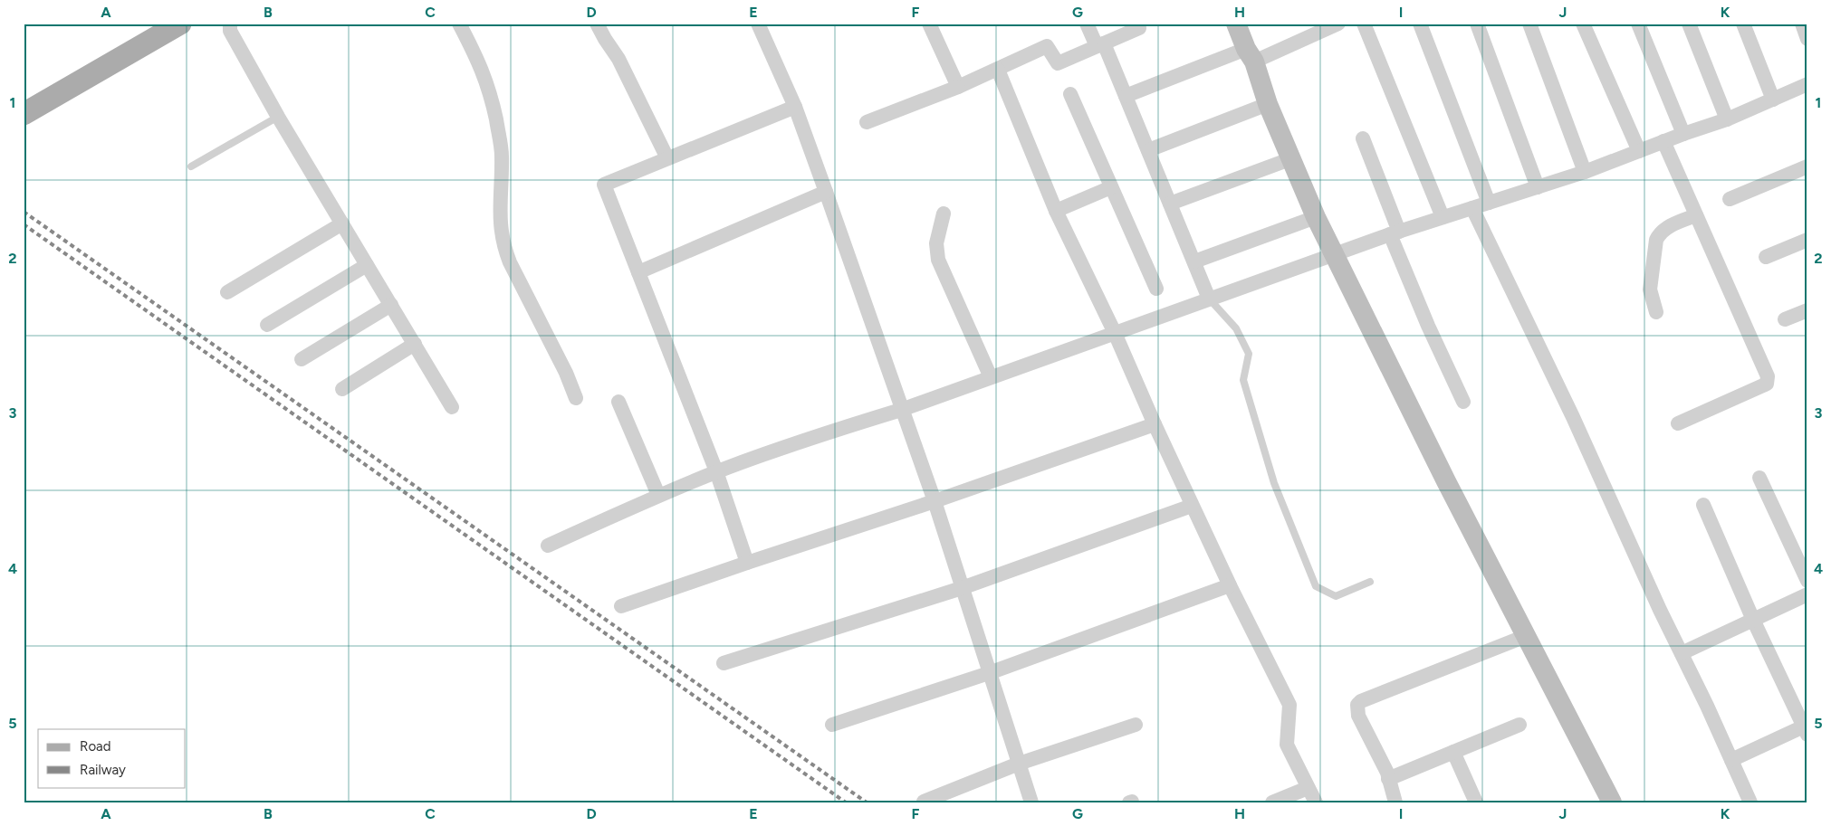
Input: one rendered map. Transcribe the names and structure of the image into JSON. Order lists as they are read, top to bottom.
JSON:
{
  "legend": ["Road", "Railway"],
  "grid": {
    "columns": [
      "A",
      "B",
      "C",
      "D",
      "E",
      "F",
      "G",
      "H",
      "I",
      "J",
      "K"
    ],
    "rows": [
      "1",
      "2",
      "3",
      "4",
      "5"
    ]
  }
}
